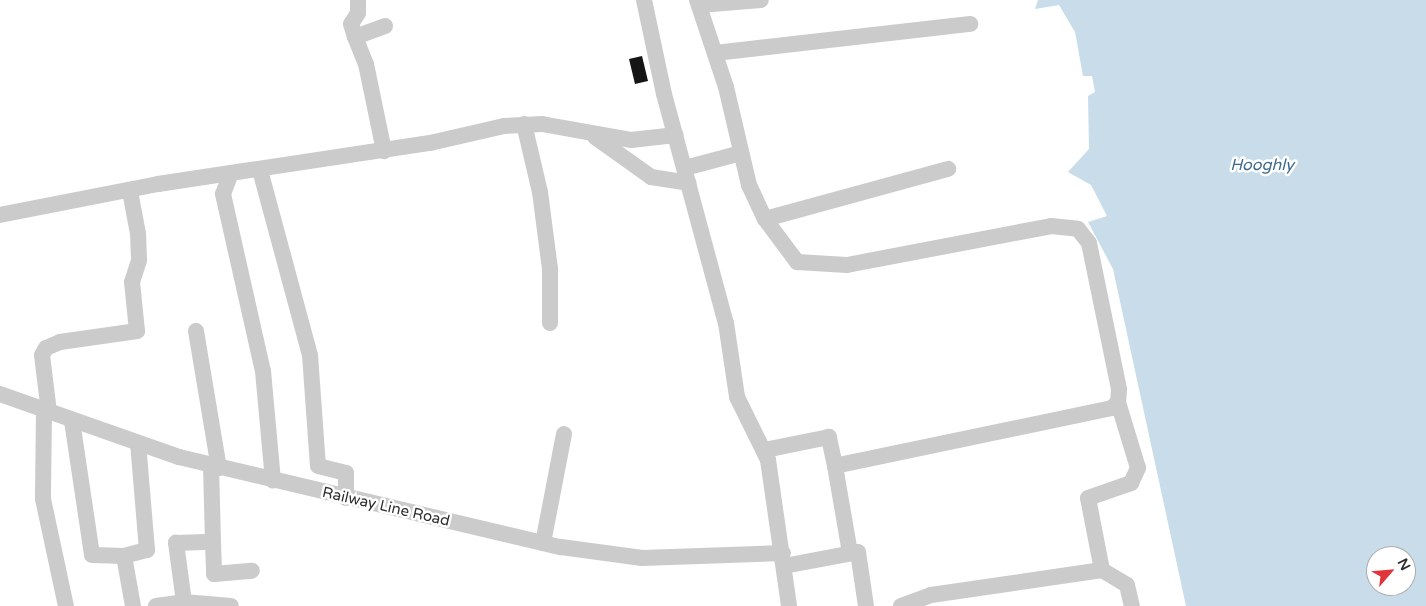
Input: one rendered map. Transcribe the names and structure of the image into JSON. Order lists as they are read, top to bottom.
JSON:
{
  "streets": {
    "street": ["Railway Line Road"]
  },
  "water": ["Hooghly"],
  "north": "top right"
}
